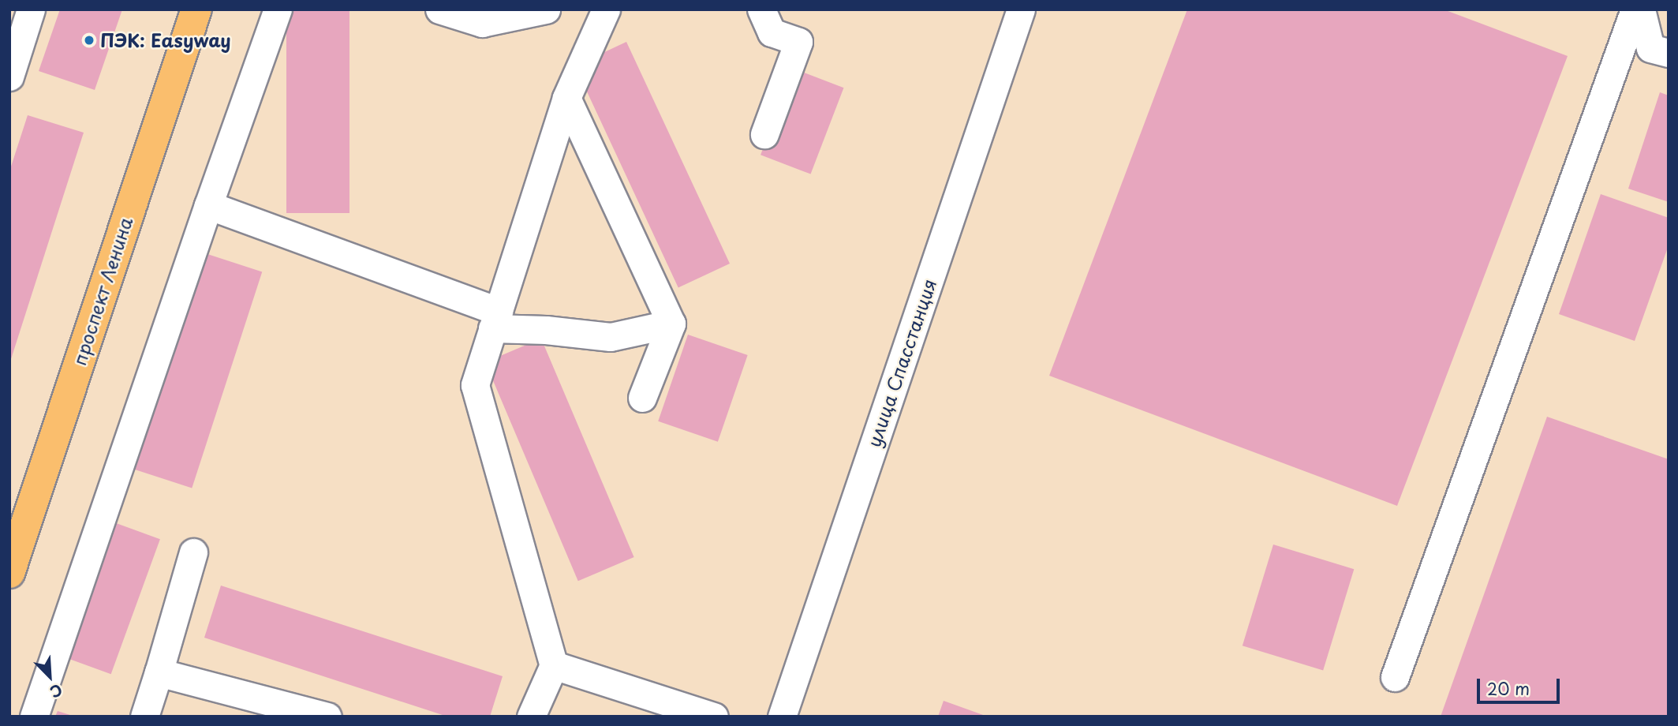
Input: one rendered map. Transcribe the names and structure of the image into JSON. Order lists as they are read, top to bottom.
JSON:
{
  "streets": {
    "main road": ["проспект Ленина"],
    "street": ["улица Спасстанция"]
  },
  "places": ["ПЭК: Easyway"],
  "scale_bar": "20 m",
  "north": "bottom right"
}
